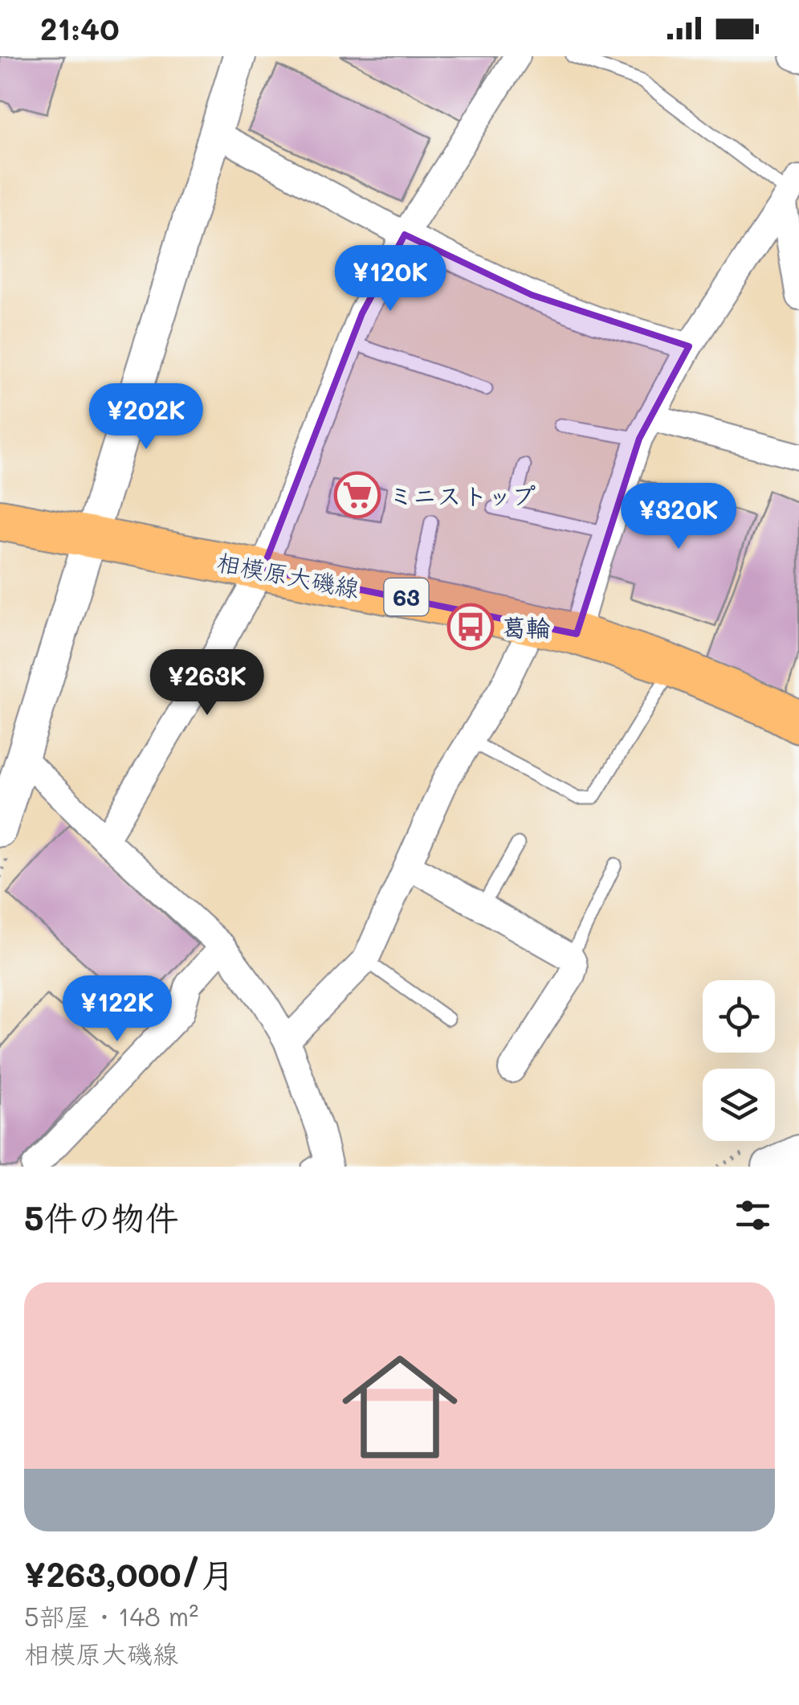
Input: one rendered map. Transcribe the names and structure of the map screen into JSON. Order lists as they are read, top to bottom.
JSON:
{
  "streets": {
    "main road": ["相模原大磯線", "63"]
  },
  "places": {
    "supermarket": ["ミニストップ"],
    "bus stop": ["葛輪"]
  },
  "page": {
    "status": "21:40",
    "price": [
      "¥120K",
      "¥202K",
      "¥320K",
      "¥263K",
      "¥122K"
    ],
    "heading": "5件の物件",
    "list": [
      {
        "name": "¥263,000/月",
        "note": "5部屋 · 148 m² · 相模原大磯線"
      }
    ]
  }
}
